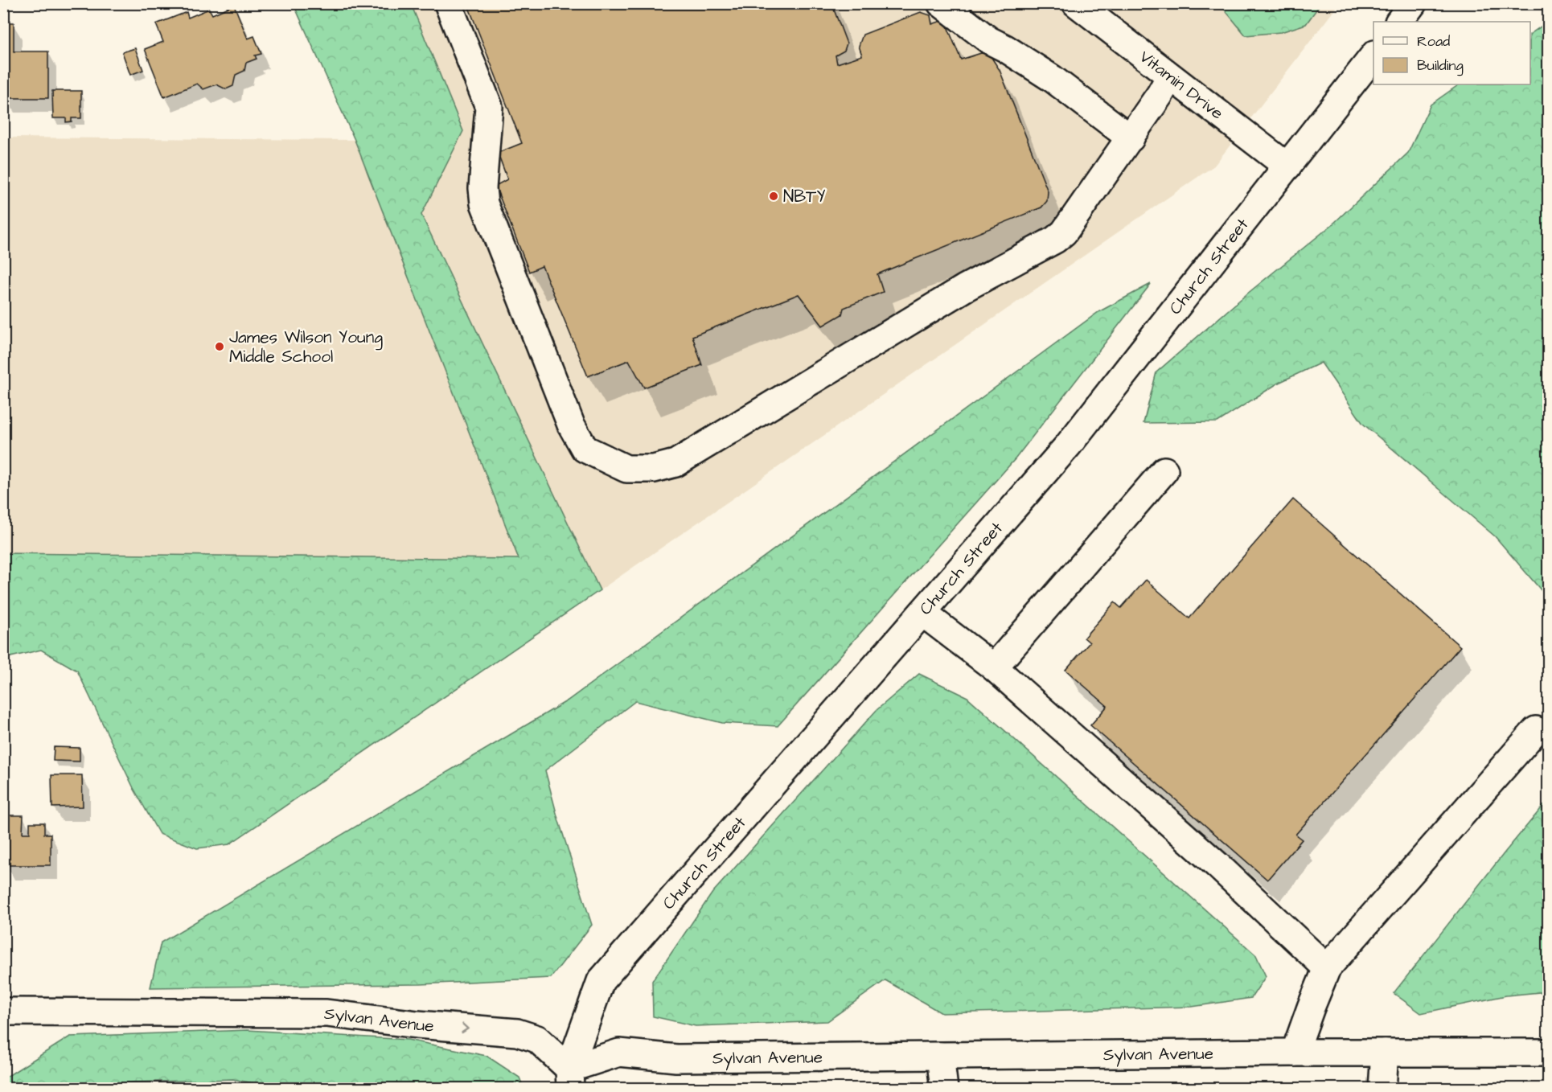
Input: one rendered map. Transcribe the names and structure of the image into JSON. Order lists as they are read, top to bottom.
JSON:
{
  "streets": {
    "street": ["Vitamin Drive", "Church Street", "Sylvan Avenue"]
  },
  "crossings": [
    ["Vitamin Drive", "Church Street"],
    ["Church Street", "Sylvan Avenue"]
  ],
  "one_way": ["Sylvan Avenue"],
  "places": ["NBTY", "James Wilson Young Middle School"],
  "legend": ["Road", "Building"]
}
